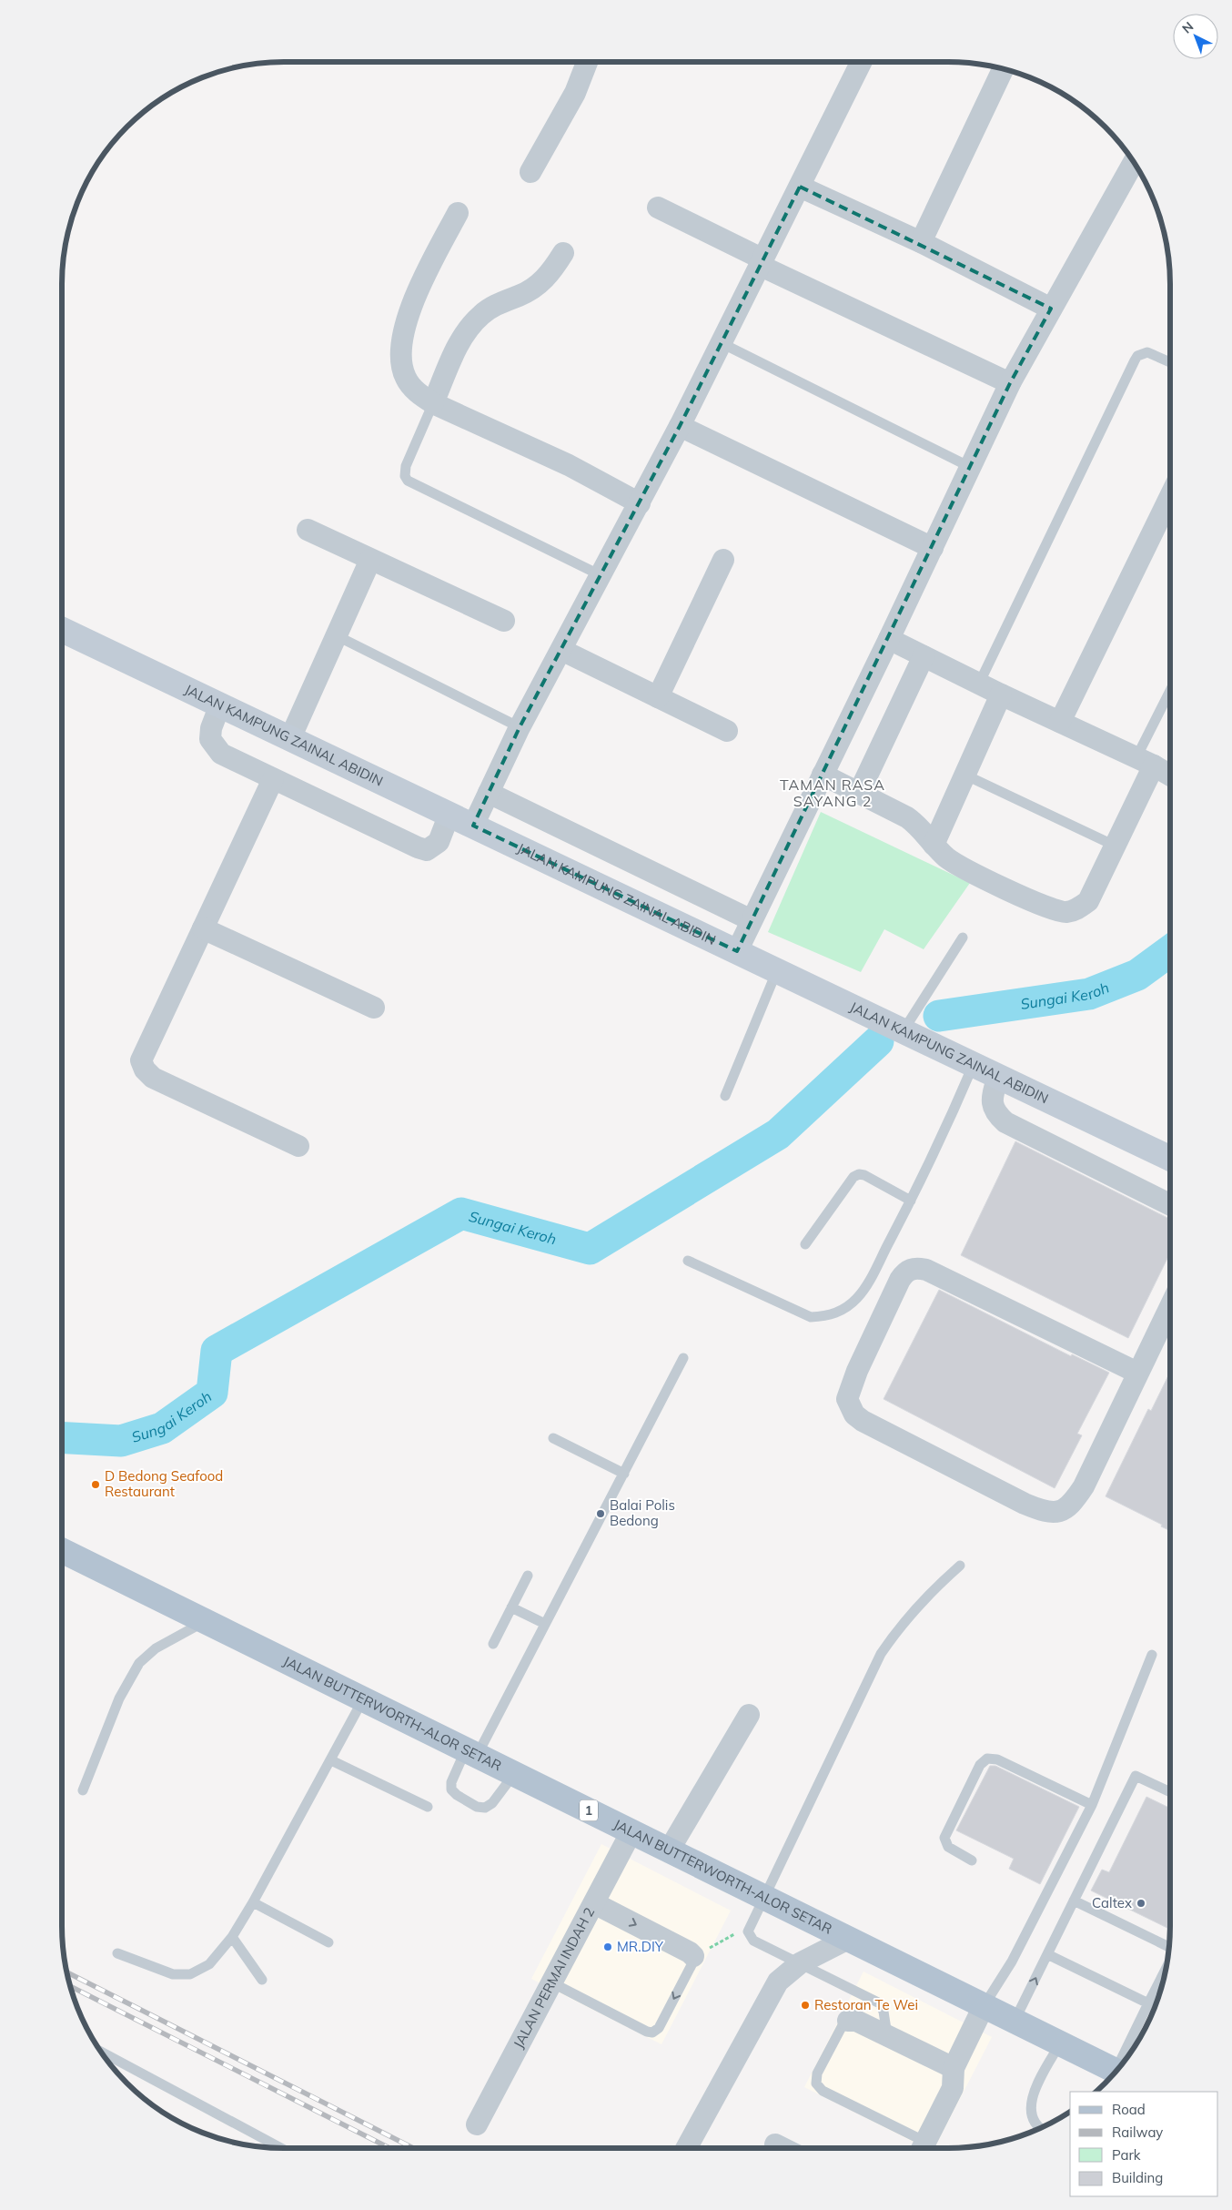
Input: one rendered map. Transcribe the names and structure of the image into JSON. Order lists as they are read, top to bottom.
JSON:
{
  "streets": {
    "main road": ["JALAN BUTTERWORTH-ALOR SETAR", "1"],
    "street": ["JALAN KAMPUNG ZAINAL ABIDIN", "JALAN PERMAI INDAH 2"]
  },
  "crossings": [
    ["JALAN BUTTERWORTH-ALOR SETAR", "JALAN PERMAI INDAH 2"]
  ],
  "districts": ["TAMAN RASA SAYANG 2"],
  "water": ["Sungai Keroh"],
  "places": [
    "D Bedong Seafood Restaurant",
    "Balai Polis Bedong",
    "Caltex",
    "MR.DIY",
    "Restoran Te Wei"
  ],
  "legend": [
    "Road",
    "Railway",
    "Park",
    "Building"
  ],
  "north": "top left"
}
